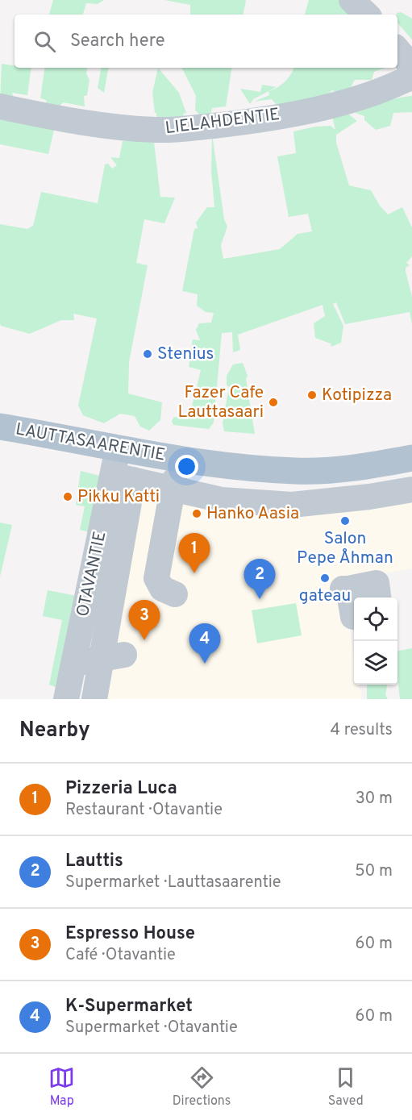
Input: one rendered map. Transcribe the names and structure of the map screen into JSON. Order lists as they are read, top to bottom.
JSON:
{
  "streets": {
    "main road": ["LAUTTASAARENTIE"],
    "street": ["LIELAHDENTIE", "OTAVANTIE"]
  },
  "crossings": [
    ["LAUTTASAARENTIE", "OTAVANTIE"]
  ],
  "places": [
    "Stenius",
    "Kotipizza",
    "Fazer Cafe Lauttasaari",
    "Pikku Katti",
    "Hanko Aasia",
    "Salon Pepe Åhman",
    "gateau"
  ],
  "page": {
    "search": "Search here",
    "pins": [
      "1",
      "2",
      "3",
      "4"
    ],
    "heading": ["Nearby", "4 results"],
    "list": [
      {
        "mark": "1",
        "name": "Pizzeria Luca",
        "note": "Restaurant · Otavantie",
        "value": "30 m"
      },
      {
        "mark": "2",
        "name": "Lauttis",
        "note": "Supermarket · Lauttasaarentie",
        "value": "50 m"
      },
      {
        "mark": "3",
        "name": "Espresso House",
        "note": "Café · Otavantie",
        "value": "60 m"
      },
      {
        "mark": "4",
        "name": "K-Supermarket",
        "note": "Supermarket · Otavantie",
        "value": "60 m"
      }
    ],
    "nav": ["Map", "Directions", "Saved"]
  }
}
